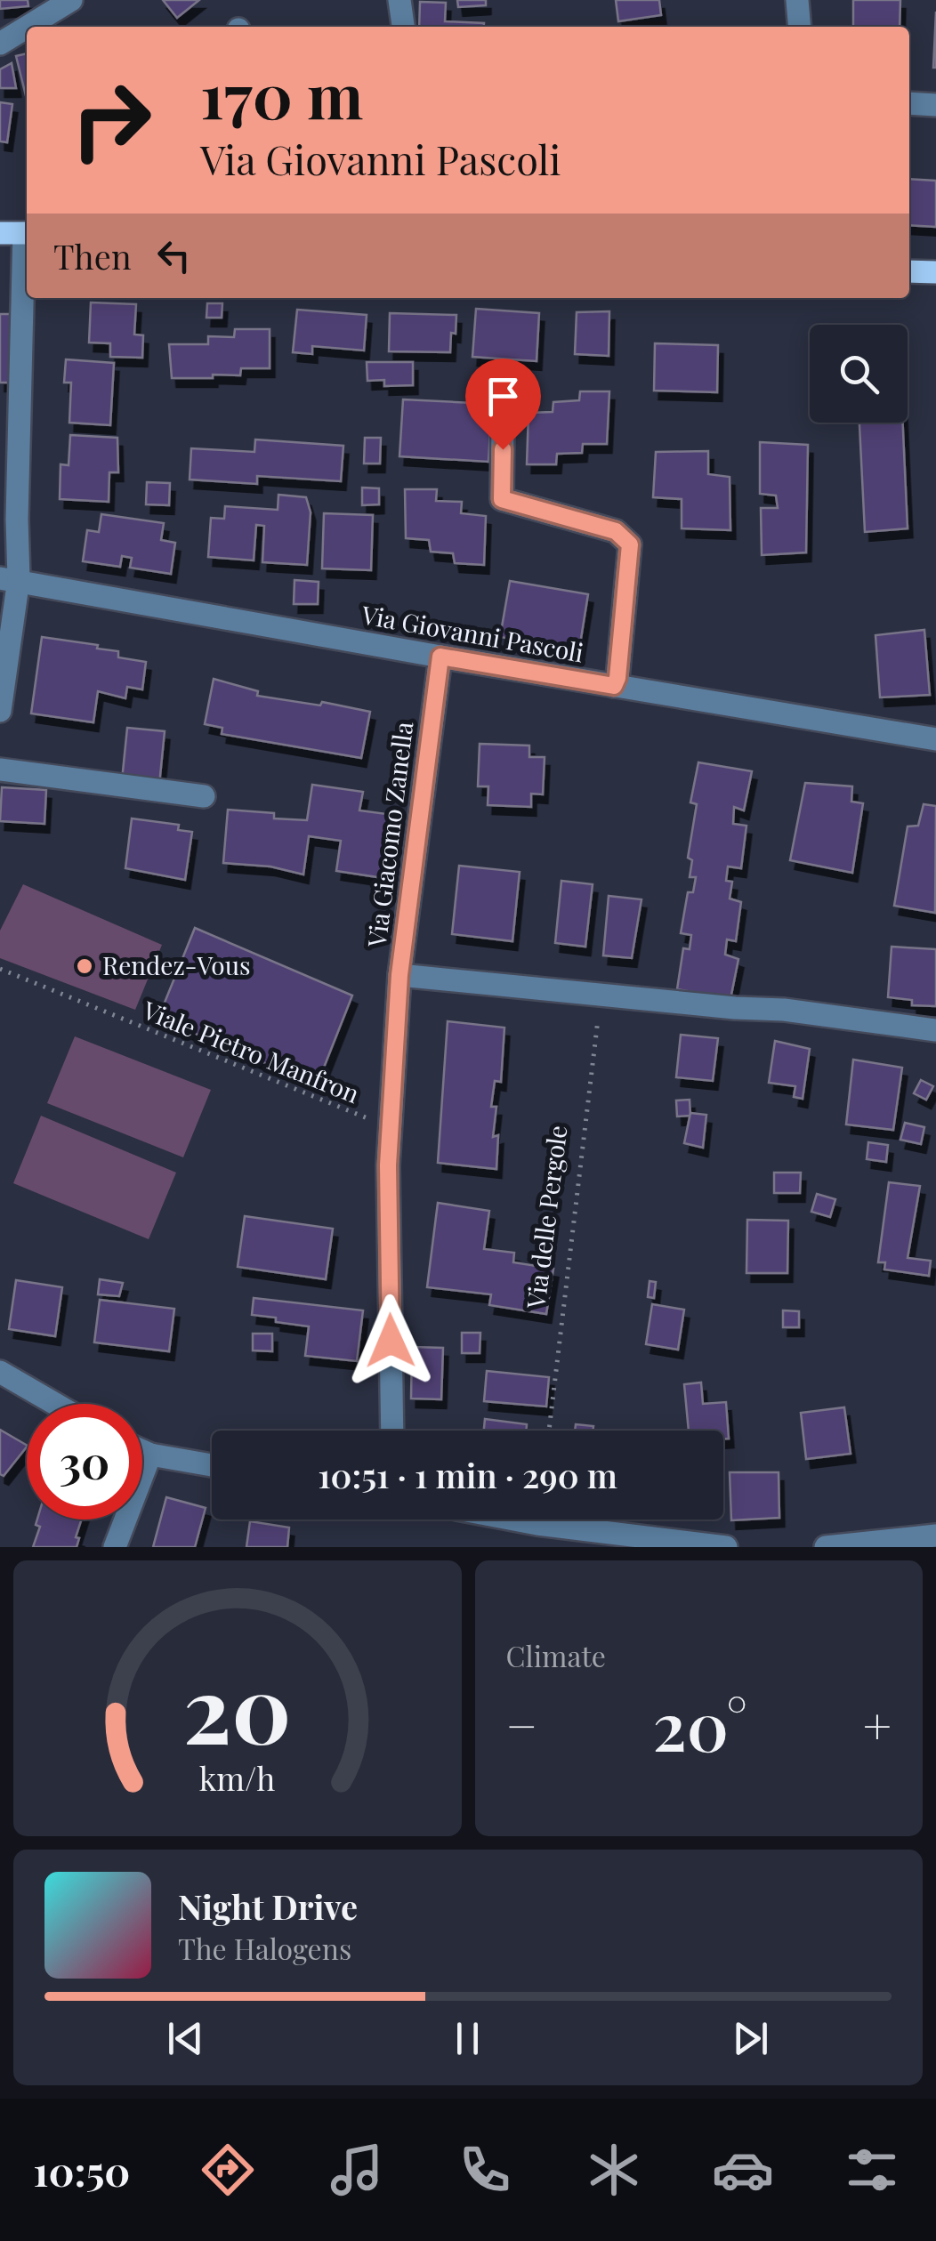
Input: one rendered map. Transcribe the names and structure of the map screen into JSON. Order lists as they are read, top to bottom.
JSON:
{
  "streets": {
    "street": ["Via Giovanni Pascoli", "Via Giacomo Zanella"],
    "path": ["Viale Pietro Manfron", "Via delle Pergole"]
  },
  "crossings": [
    ["Via Giovanni Pascoli", "Via Giacomo Zanella"],
    ["Via Giacomo Zanella", "Viale Pietro Manfron"]
  ],
  "places": ["Rendez-Vous"],
  "page": {
    "turn": ["170 m", "Via Giovanni Pascoli"],
    "then": "Then",
    "limit": "30",
    "trip": "10:51 · 1 min · 290 m",
    "tile": "Climate",
    "heat": ["−", "20°", "+"],
    "song": ["Night Drive", "The Halogens"],
    "tabs": "10:50",
    "gauge": ["20", "km/h"]
  }
}
